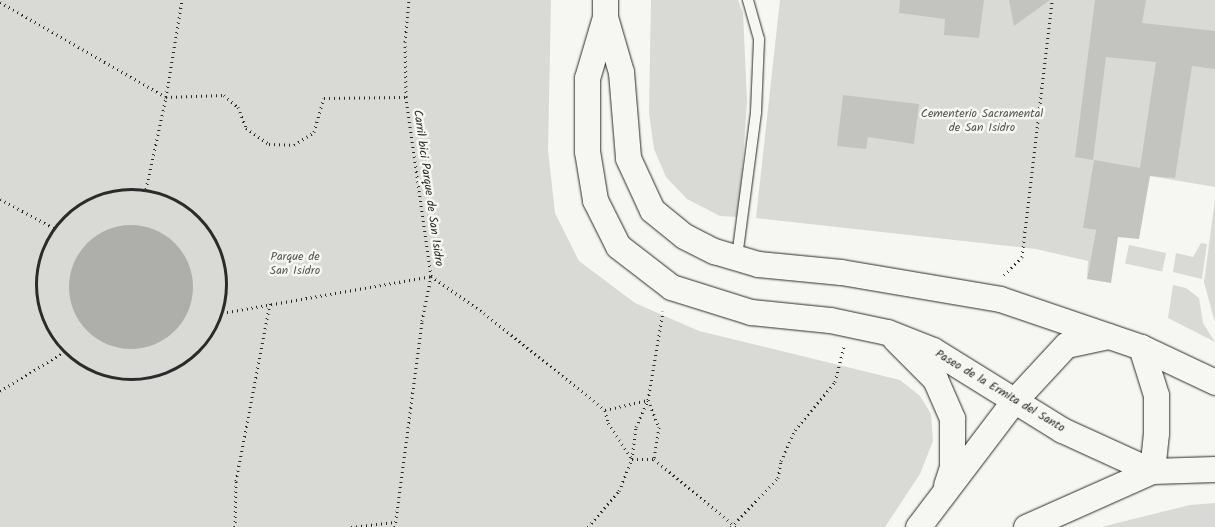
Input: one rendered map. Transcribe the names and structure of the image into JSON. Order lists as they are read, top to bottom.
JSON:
{
  "streets": {
    "street": ["Paseo de la Ermita del Santo"],
    "path": ["Carril bici Parque de San Isidro"]
  },
  "parks": ["Cementerio Sacramental de San Isidro", "Parque de San Isidro"]
}
